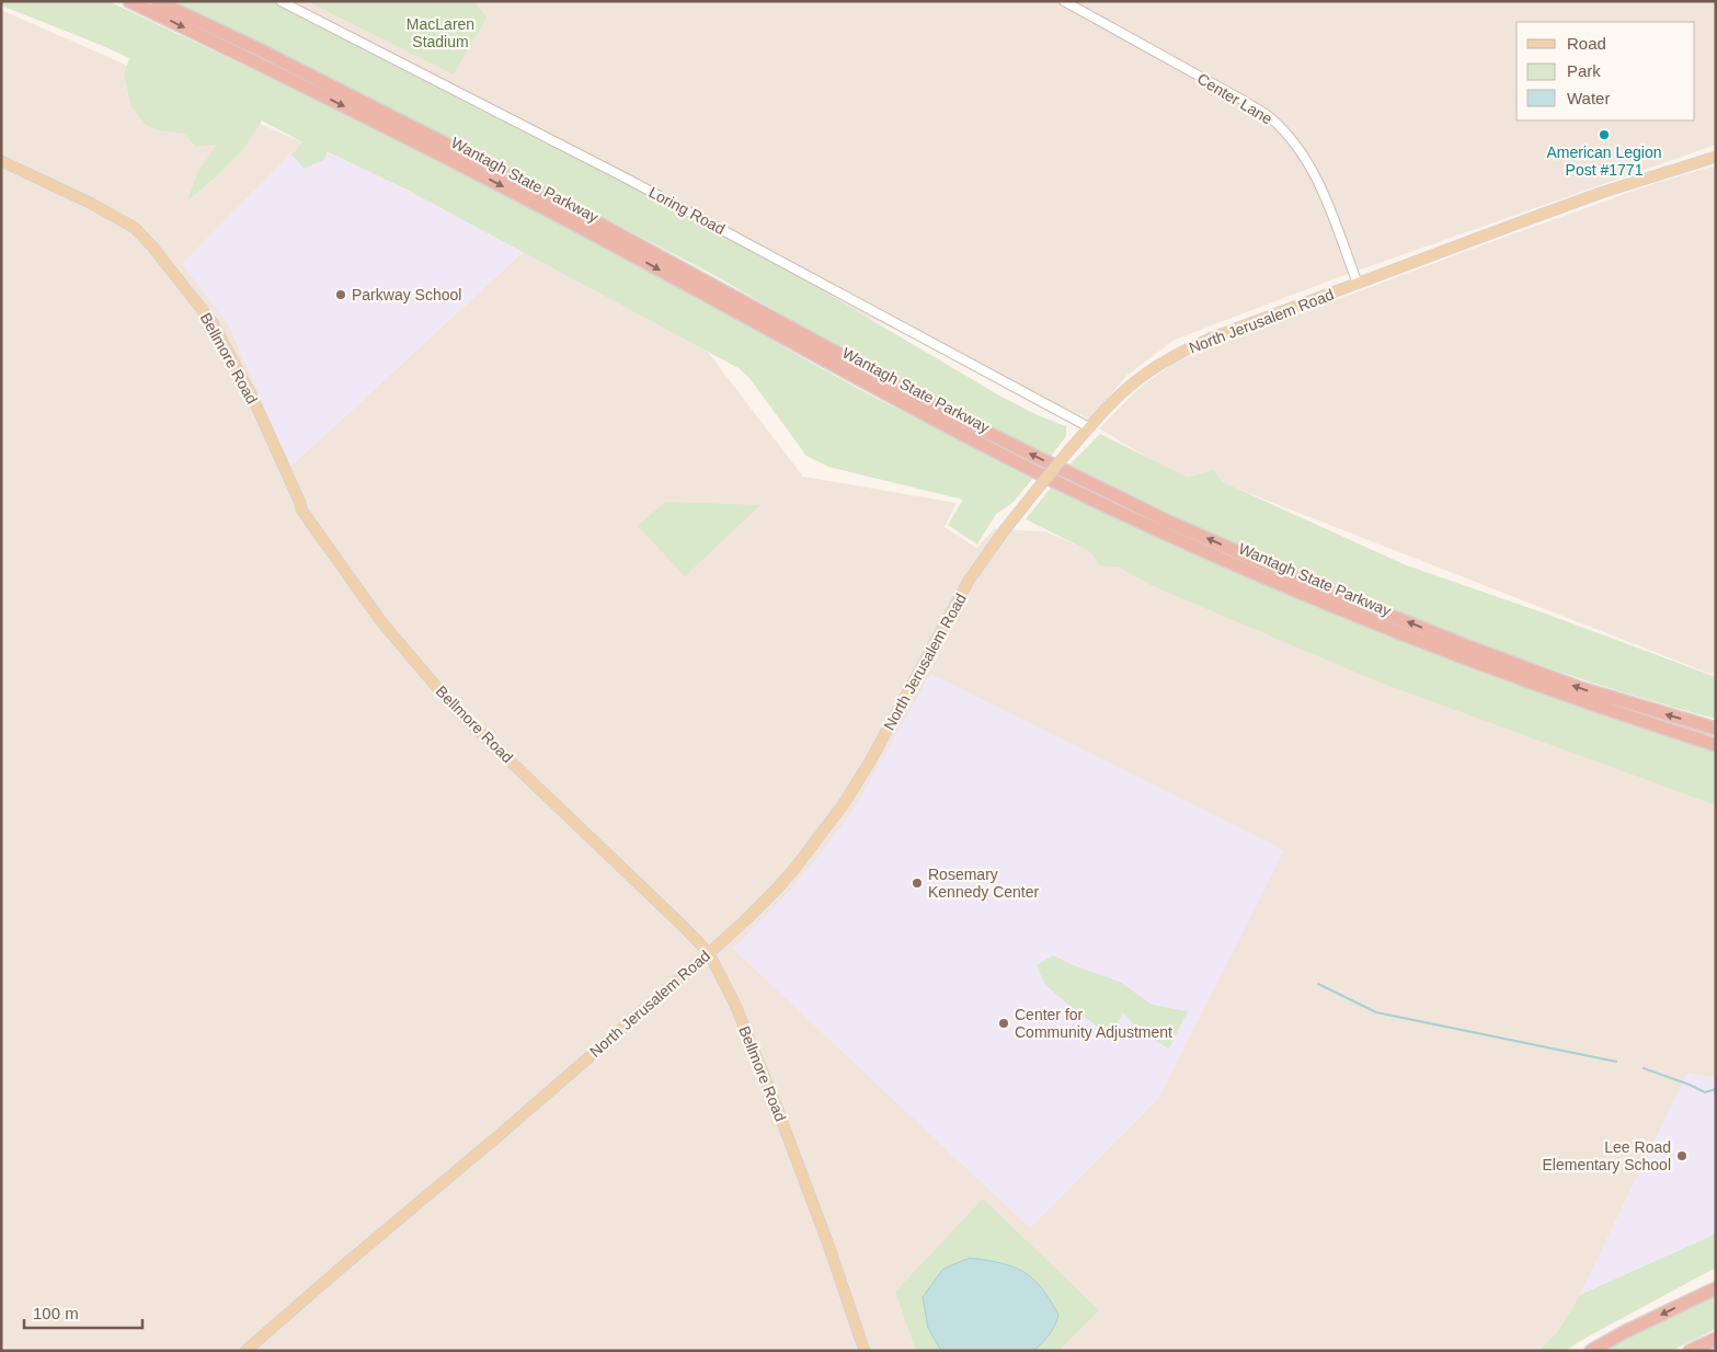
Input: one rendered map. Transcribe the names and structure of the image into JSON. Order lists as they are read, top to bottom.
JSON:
{
  "streets": {
    "highway": ["Wantagh State Parkway"],
    "main road": ["North Jerusalem Road", "Bellmore Road"],
    "street": ["Center Lane", "Loring Road"]
  },
  "crossings": [
    ["Center Lane", "North Jerusalem Road"],
    ["Loring Road", "North Jerusalem Road"],
    ["North Jerusalem Road", "Bellmore Road"]
  ],
  "parks": ["MacLaren Stadium"],
  "places": [
    "American Legion Post #1771",
    "Parkway School",
    "Rosemary Kennedy Center",
    "Center for Community Adjustment",
    "Lee Road Elementary School"
  ],
  "legend": ["Road", "Park", "Water"],
  "scale_bar": "100 m"
}
